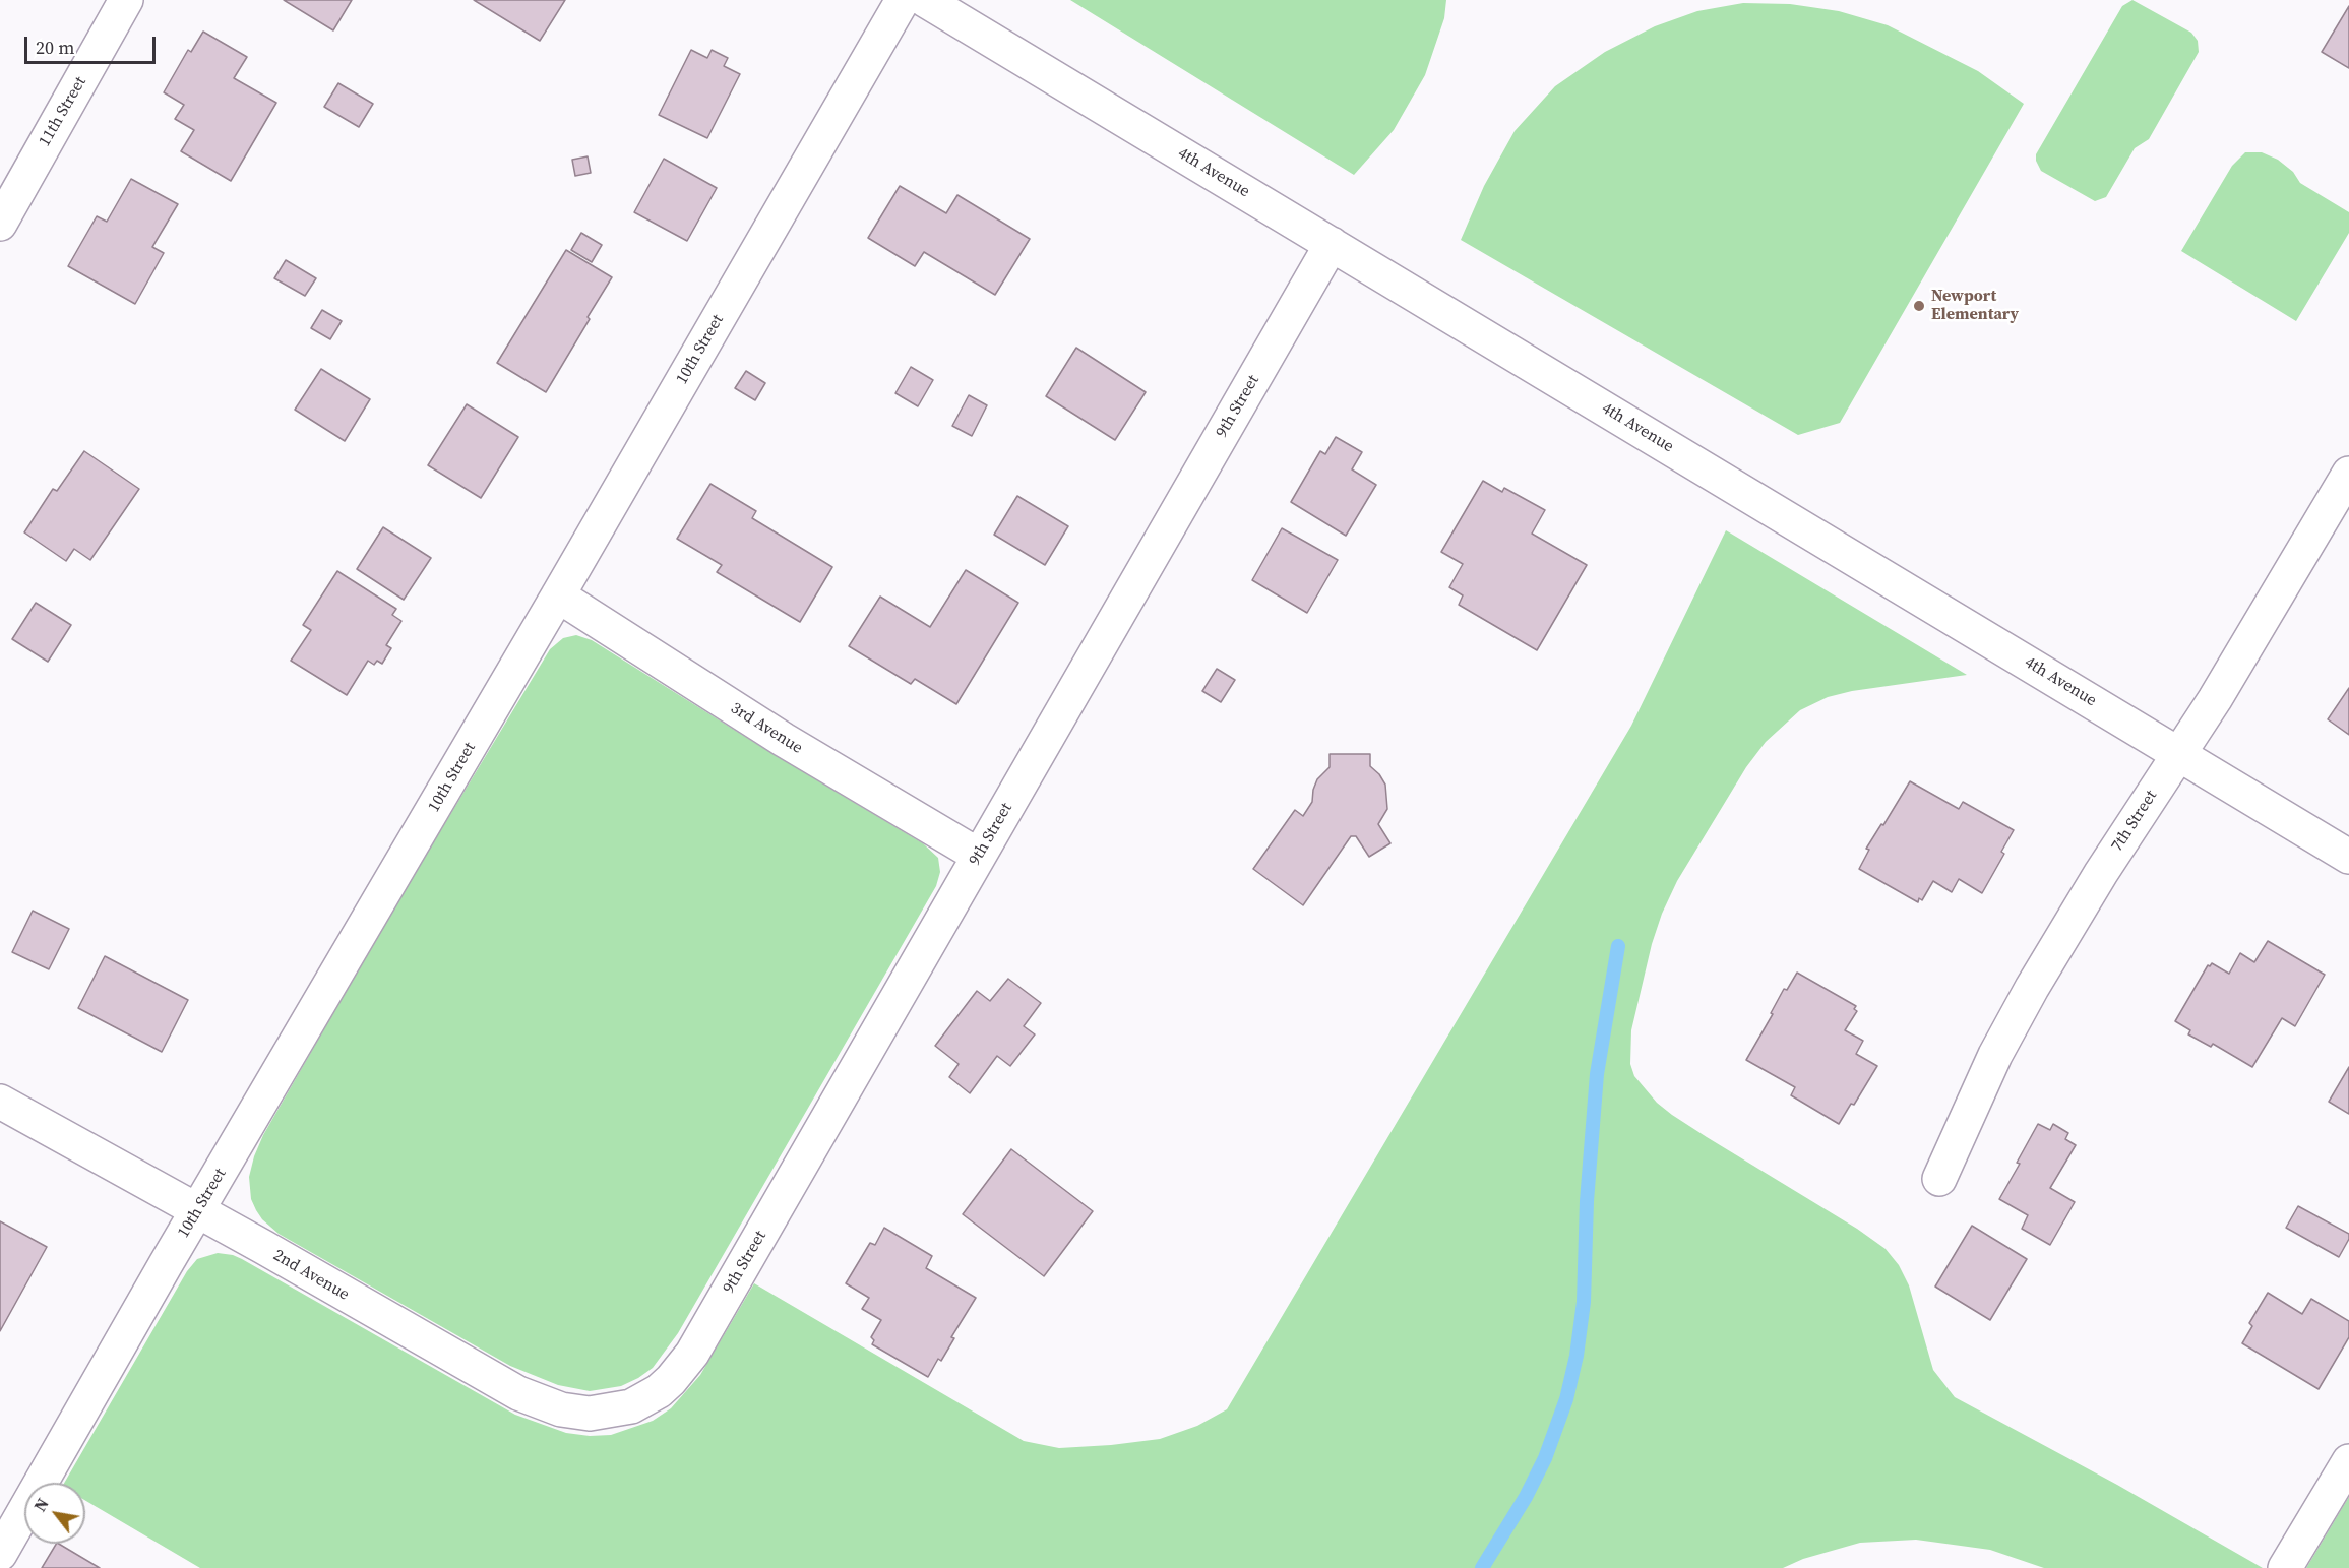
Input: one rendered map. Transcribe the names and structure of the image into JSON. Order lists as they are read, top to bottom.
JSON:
{
  "streets": {
    "street": [
      "11th Street",
      "4th Avenue",
      "10th Street",
      "9th Street",
      "3rd Avenue",
      "7th Street",
      "2nd Avenue"
    ]
  },
  "crossings": [
    ["4th Avenue", "9th Street"],
    ["4th Avenue", "7th Street"],
    ["10th Street", "3rd Avenue"],
    ["10th Street", "2nd Avenue"],
    ["9th Street", "3rd Avenue"],
    ["9th Street", "2nd Avenue"]
  ],
  "places": ["Newport Elementary"],
  "scale_bar": "20 m",
  "north": "top left"
}
